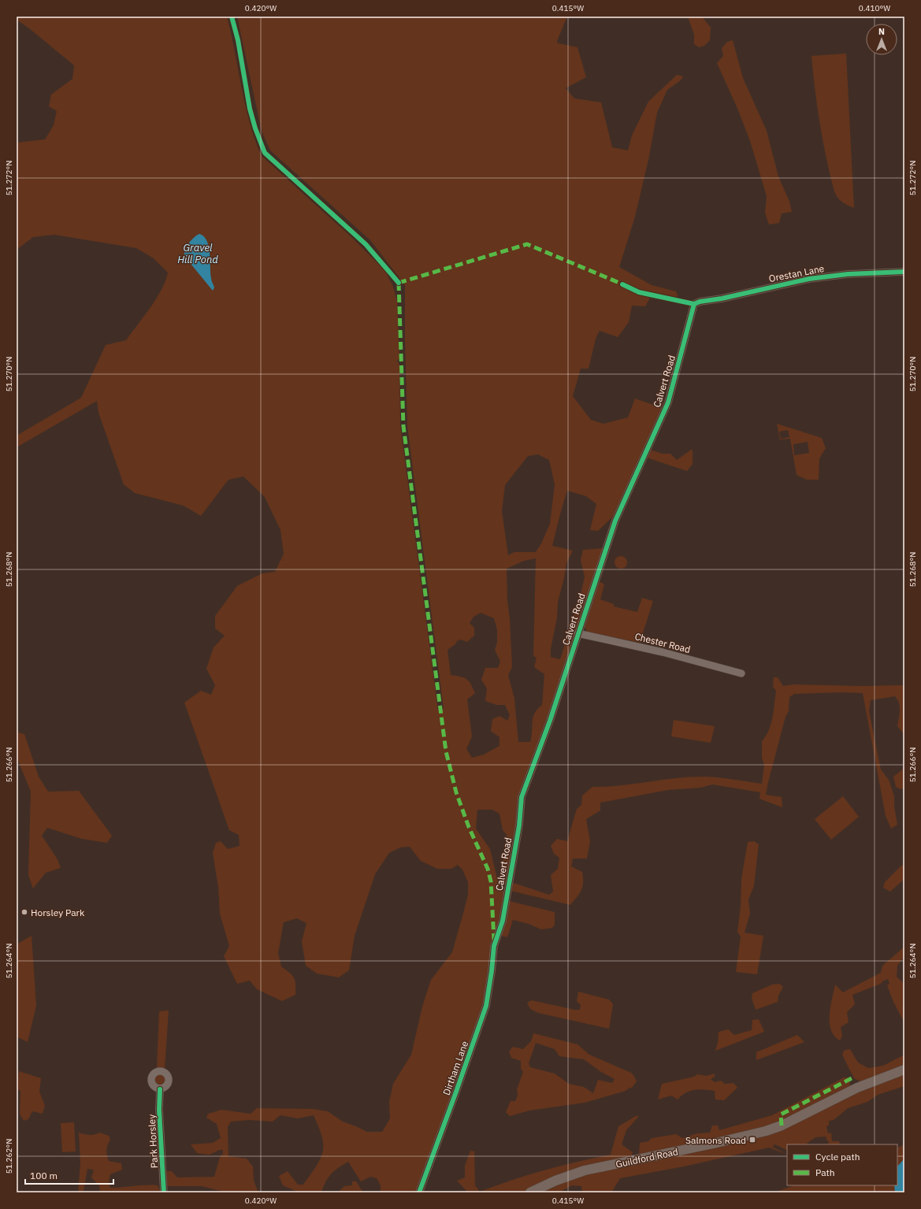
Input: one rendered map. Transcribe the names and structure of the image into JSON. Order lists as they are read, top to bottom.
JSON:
{
  "streets": {
    "main road": ["Guildford Road"],
    "street": [
      "Orestan Lane",
      "Calvert Road",
      "Chester Road",
      "Dirtham Lane",
      "Park Horsley"
    ]
  },
  "crossings": [
    ["Orestan Lane", "Calvert Road"],
    ["Calvert Road", "Chester Road"],
    ["Calvert Road", "Dirtham Lane"]
  ],
  "water": ["Gravel Hill Pond"],
  "places": {
    "other": ["Horsley Park"],
    "transit": ["Salmons Road"]
  },
  "legend": ["Cycle path", "Path"],
  "scale_bar": "100 m",
  "north": "top",
  "coordinates": [
    "0.420°W",
    "0.415°W",
    "0.410°W",
    "51.272°N",
    "51.270°N",
    "51.268°N",
    "51.266°N",
    "51.264°N",
    "51.262°N"
  ]
}
